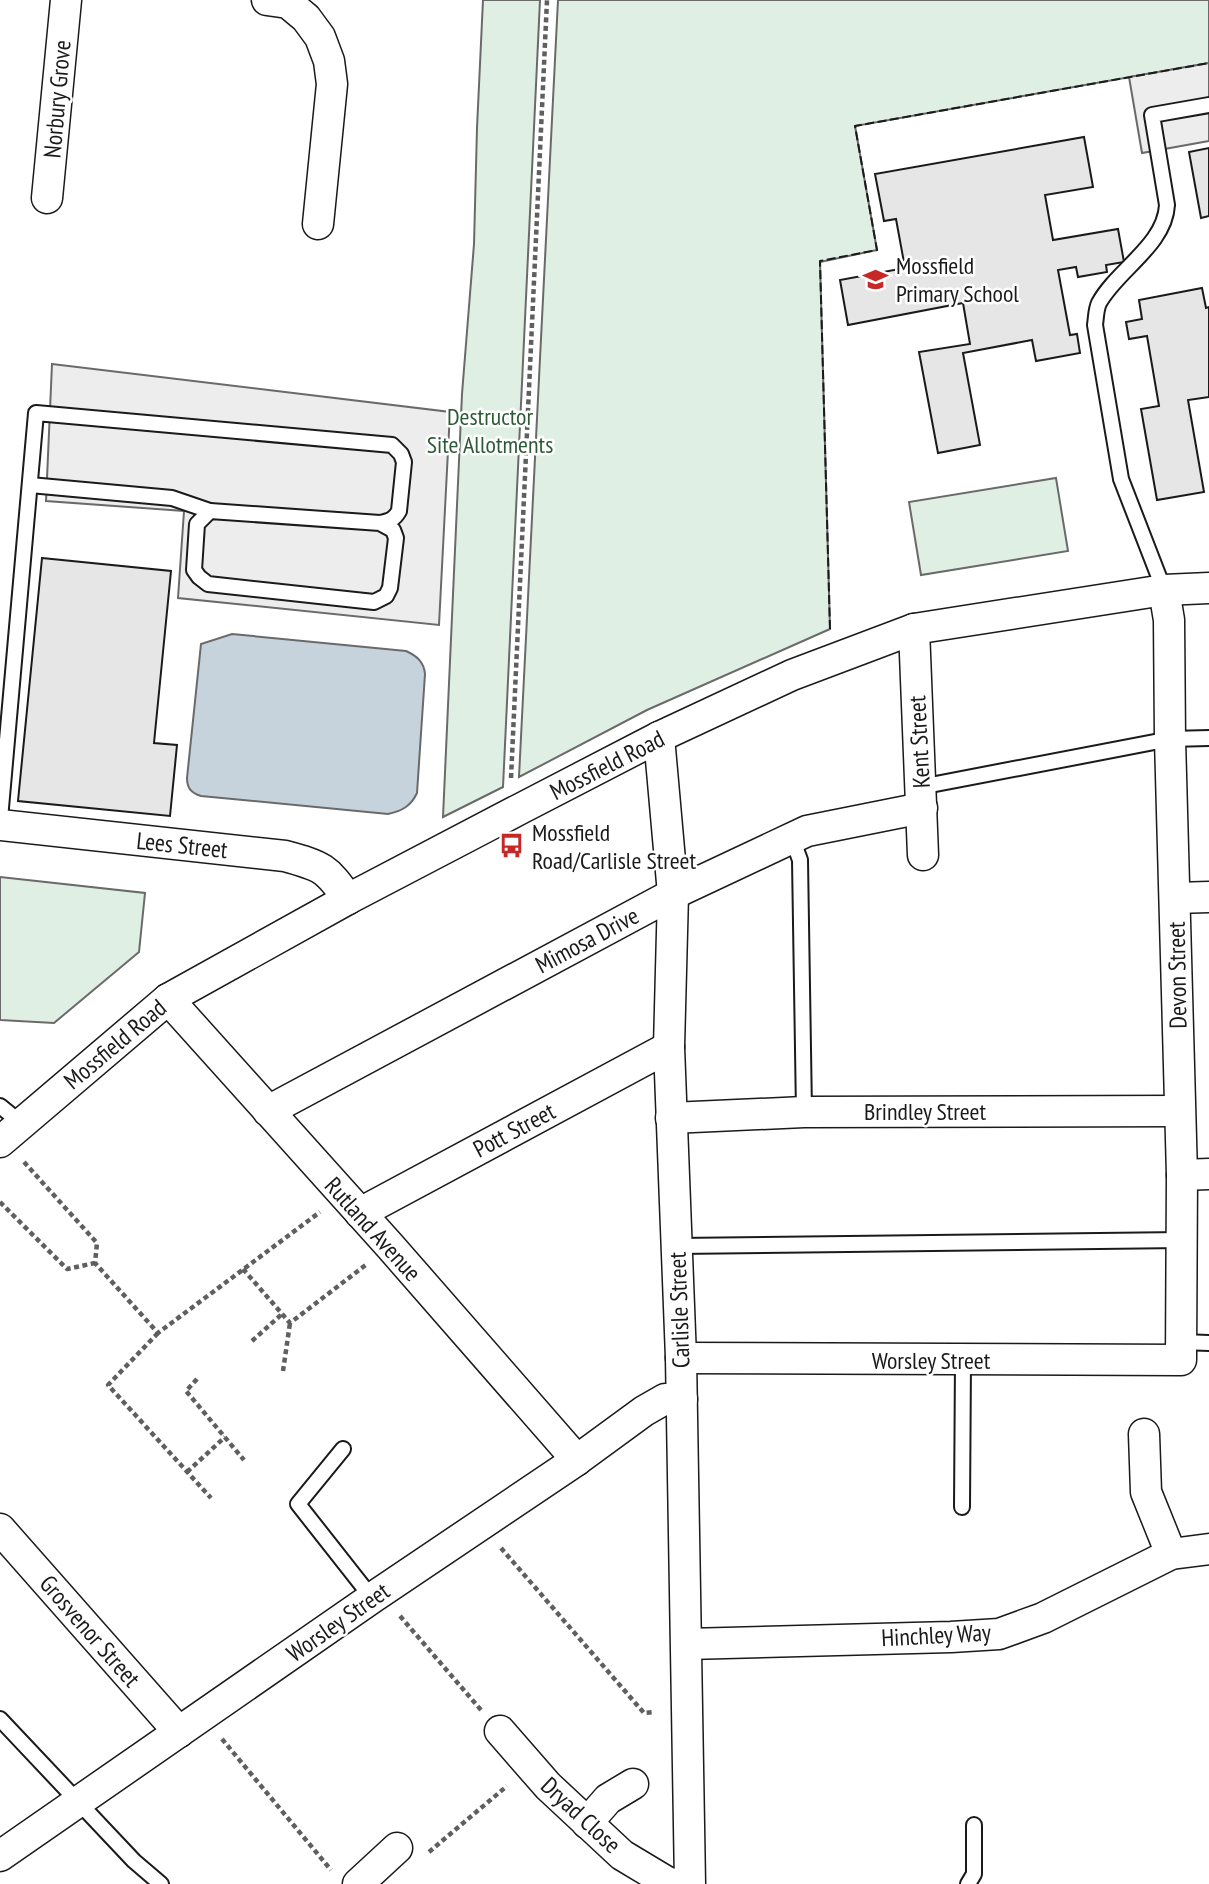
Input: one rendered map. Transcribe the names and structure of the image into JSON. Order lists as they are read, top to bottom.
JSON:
{
  "streets": {
    "street": [
      "Norbury Grove",
      "Kent Street",
      "Mossfield Road",
      "Lees Street",
      "Mimosa Drive",
      "Devon Street",
      "Brindley Street",
      "Pott Street",
      "Rutland Avenue",
      "Carlisle Street",
      "Worsley Street",
      "Grosvenor Street",
      "Hinchley Way",
      "Dryad Close"
    ]
  },
  "crossings": [
    ["Kent Street", "Mossfield Road"],
    ["Kent Street", "Mimosa Drive"],
    ["Mossfield Road", "Lees Street"],
    ["Mossfield Road", "Devon Street"],
    ["Mossfield Road", "Rutland Avenue"],
    ["Mossfield Road", "Carlisle Street"],
    ["Mimosa Drive", "Rutland Avenue"],
    ["Mimosa Drive", "Carlisle Street"],
    ["Devon Street", "Brindley Street"],
    ["Devon Street", "Worsley Street"],
    ["Brindley Street", "Carlisle Street"],
    ["Pott Street", "Rutland Avenue"],
    ["Pott Street", "Carlisle Street"],
    ["Rutland Avenue", "Worsley Street"],
    ["Carlisle Street", "Worsley Street"],
    ["Carlisle Street", "Hinchley Way"],
    ["Worsley Street", "Grosvenor Street"]
  ],
  "parks": ["Destructor Site Allotments"],
  "places": {
    "school or university": ["Mossfield Primary School"],
    "bus stop": ["Mossfield Road/Carlisle Street"]
  }
}
